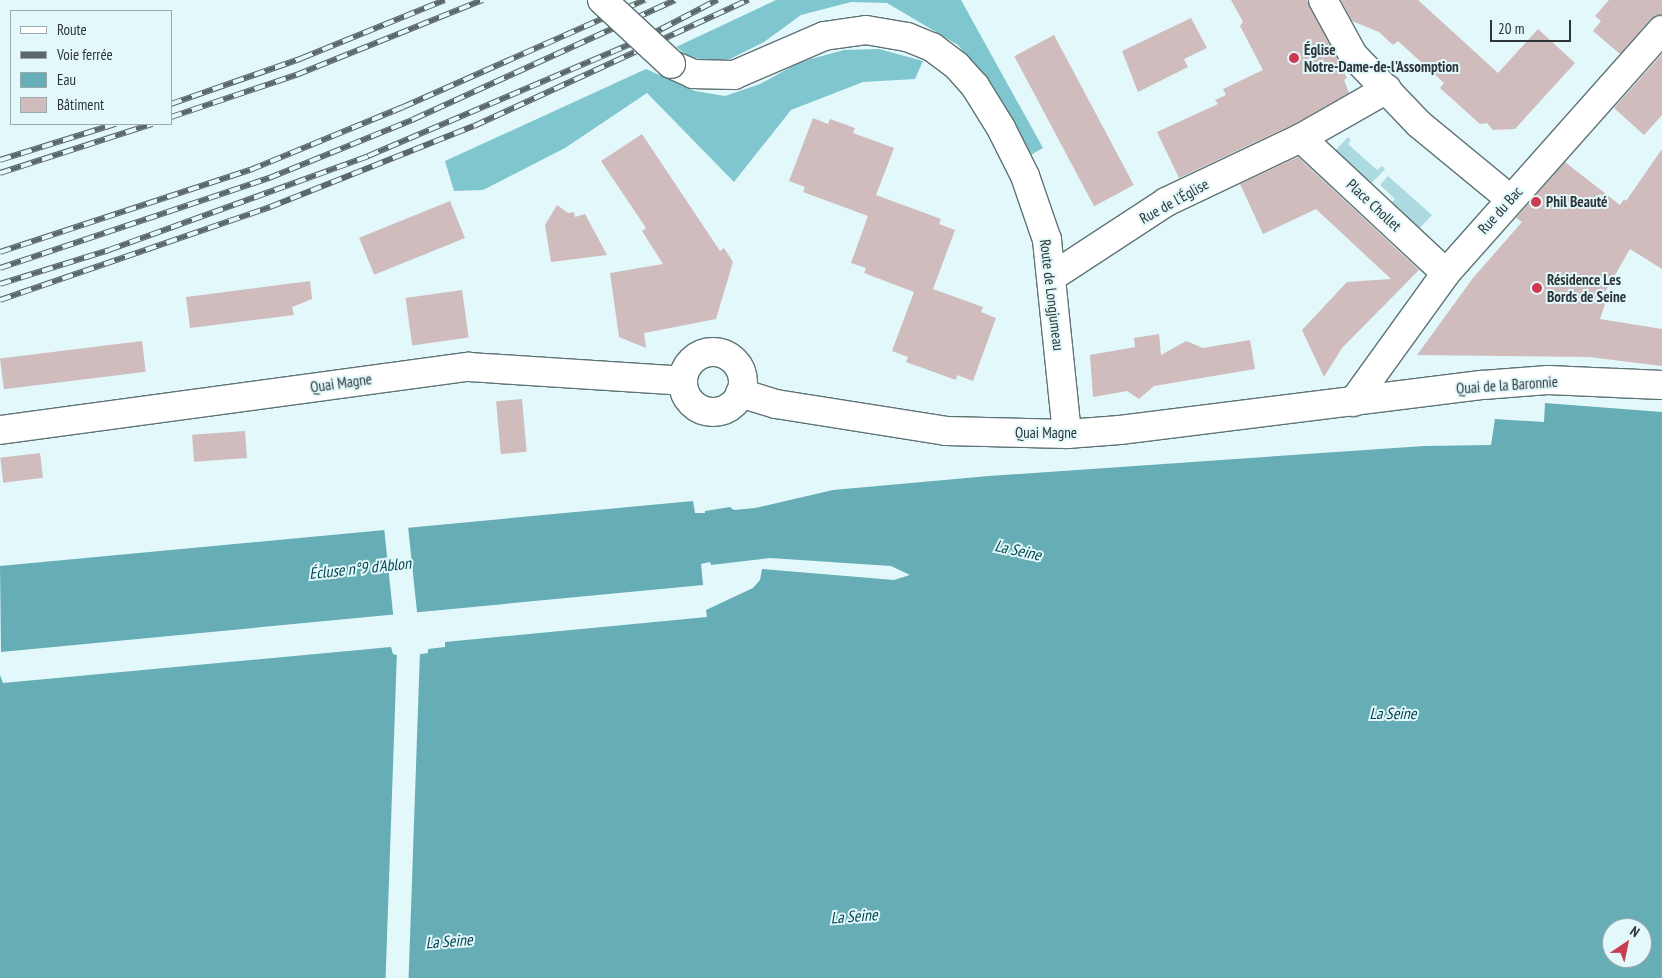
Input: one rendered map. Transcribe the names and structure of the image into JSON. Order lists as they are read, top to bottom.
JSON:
{
  "streets": {
    "street": [
      "Rue de l'Église",
      "Place Chollet",
      "Rue du Bac",
      "Route de Longjumeau",
      "Quai Magne",
      "Quai de la Baronnie"
    ]
  },
  "crossings": [
    ["Rue de l'Église", "Place Chollet"],
    ["Rue de l'Église", "Route de Longjumeau"],
    ["Place Chollet", "Rue du Bac"],
    ["Rue du Bac", "Quai Magne"],
    ["Rue du Bac", "Quai de la Baronnie"],
    ["Route de Longjumeau", "Quai Magne"],
    ["Quai Magne", "Quai de la Baronnie"]
  ],
  "water": ["La Seine", "Écluse n°9 d'Ablon"],
  "places": ["Église Notre-Dame-de-l'Assomption", "Phil Beauté", "Résidence Les Bords de Seine"],
  "legend": [
    "Route",
    "Voie ferrée",
    "Eau",
    "Bâtiment"
  ],
  "scale_bar": "20 m",
  "north": "top right"
}
